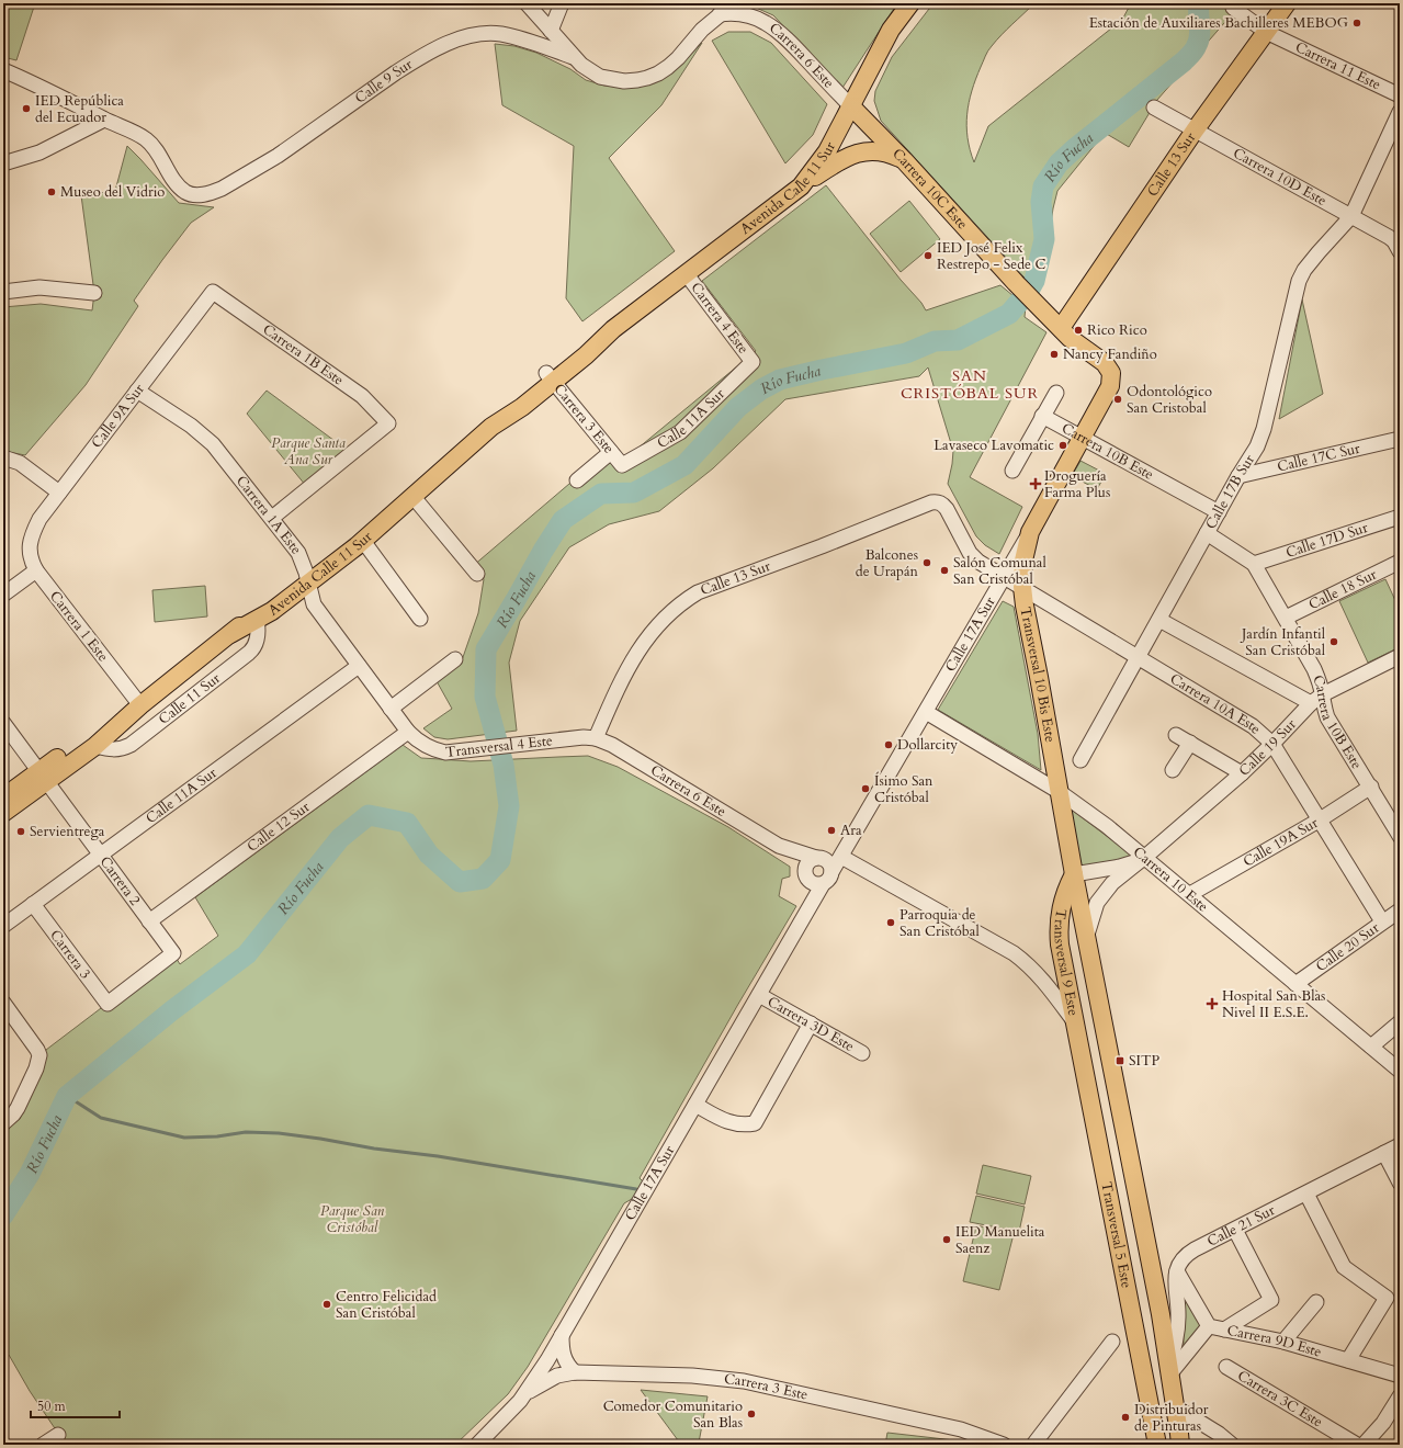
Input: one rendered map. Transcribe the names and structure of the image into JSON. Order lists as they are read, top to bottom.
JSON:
{
  "streets": {
    "main road": [
      "Calle 13 Sur",
      "Avenida Calle 11 Sur",
      "Carrera 10C Este",
      "Calle 17A Sur",
      "Transversal 10 Bis Este",
      "Transversal 9 Este",
      "Transversal 5 Este"
    ],
    "street": [
      "Carrera 6 Este",
      "Carrera 11 Este",
      "Calle 9 Sur",
      "Carrera 10D Este",
      "Carrera 4 Este",
      "Carrera 1B Este",
      "Calle 9A Sur",
      "Calle 11A Sur",
      "Carrera 3 Este",
      "Carrera 10B Este",
      "Calle 17C Sur",
      "Calle 17B Sur",
      "Carrera 1A Este",
      "Calle 17D Sur",
      "Calle 18 Sur",
      "Carrera 1 Este",
      "Calle 11 Sur",
      "Carrera 10A Este",
      "Transversal 4 Este",
      "Calle 19 Sur",
      "Calle 12 Sur",
      "Calle 19A Sur",
      "Carrera 10 Este",
      "Carrera 2",
      "Calle 20 Sur",
      "Carrera 3",
      "Carrera 3D Este",
      "Calle 21 Sur",
      "Carrera 9D Este",
      "Carrera 3C Este"
    ]
  },
  "crossings": [
    ["Carrera 6 Este", "Calle 13 Sur"],
    ["Carrera 6 Este", "Avenida Calle 11 Sur"],
    ["Carrera 6 Este", "Carrera 10C Este"],
    ["Carrera 6 Este", "Calle 17A Sur"],
    ["Carrera 6 Este", "Transversal 4 Este"],
    ["Carrera 11 Este", "Calle 13 Sur"],
    ["Calle 13 Sur", "Carrera 10D Este"],
    ["Calle 13 Sur", "Carrera 10C Este"],
    ["Calle 13 Sur", "Calle 17A Sur"],
    ["Calle 13 Sur", "Carrera 10A Este"],
    ["Calle 13 Sur", "Transversal 4 Este"],
    ["Carrera 10D Este", "Calle 17B Sur"],
    ["Avenida Calle 11 Sur", "Carrera 10C Este"],
    ["Avenida Calle 11 Sur", "Carrera 4 Este"],
    ["Avenida Calle 11 Sur", "Carrera 3 Este"],
    ["Avenida Calle 11 Sur", "Carrera 1A Este"],
    ["Avenida Calle 11 Sur", "Carrera 1 Este"],
    ["Avenida Calle 11 Sur", "Calle 11 Sur"],
    ["Avenida Calle 11 Sur", "Carrera 2"],
    ["Carrera 10C Este", "Calle 17A Sur"],
    ["Carrera 4 Este", "Calle 11A Sur"],
    ["Carrera 1B Este", "Calle 9A Sur"],
    ["Carrera 1B Este", "Carrera 1A Este"],
    ["Calle 9A Sur", "Carrera 1A Este"],
    ["Calle 9A Sur", "Carrera 1 Este"],
    ["Calle 11A Sur", "Carrera 3 Este"],
    ["Calle 11A Sur", "Carrera 1A Este"],
    ["Calle 11A Sur", "Carrera 2"],
    ["Calle 11A Sur", "Carrera 3"],
    ["Carrera 3 Este", "Calle 17A Sur"],
    ["Carrera 10B Este", "Calle 17B Sur"],
    ["Carrera 10B Este", "Calle 17D Sur"],
    ["Carrera 10B Este", "Calle 18 Sur"],
    ["Carrera 10B Este", "Calle 17A Sur"],
    ["Carrera 10B Este", "Calle 19 Sur"],
    ["Carrera 10B Este", "Calle 19A Sur"],
    ["Calle 17C Sur", "Calle 17B Sur"],
    ["Calle 17B Sur", "Carrera 10A Este"],
    ["Carrera 1A Este", "Transversal 4 Este"],
    ["Carrera 1A Este", "Calle 12 Sur"],
    ["Calle 17A Sur", "Transversal 10 Bis Este"],
    ["Calle 17A Sur", "Carrera 10A Este"],
    ["Calle 17A Sur", "Carrera 10 Este"],
    ["Calle 17A Sur", "Carrera 3D Este"],
    ["Transversal 10 Bis Este", "Carrera 10A Este"],
    ["Transversal 10 Bis Este", "Carrera 10 Este"],
    ["Transversal 10 Bis Este", "Transversal 9 Este"],
    ["Carrera 10A Este", "Calle 19 Sur"],
    ["Carrera 10A Este", "Calle 19A Sur"],
    ["Carrera 10A Este", "Calle 20 Sur"],
    ["Transversal 4 Este", "Calle 12 Sur"],
    ["Calle 19 Sur", "Carrera 10 Este"],
    ["Calle 19 Sur", "Transversal 9 Este"],
    ["Calle 12 Sur", "Carrera 2"],
    ["Calle 19A Sur", "Carrera 10 Este"],
    ["Carrera 10 Este", "Calle 20 Sur"],
    ["Carrera 10 Este", "Transversal 9 Este"],
    ["Carrera 2", "Carrera 3"],
    ["Transversal 9 Este", "Transversal 5 Este"],
    ["Calle 21 Sur", "Carrera 9D Este"]
  ],
  "districts": ["SAN CRISTÓBAL SUR"],
  "water": ["Río Fucha"],
  "parks": ["Parque Santa Ana Sur", "Parque San Cristóbal"],
  "places": {
    "other": [
      "Estación de Auxiliares Bachilleres MEBOG",
      "IED República del Ecuador",
      "Museo del Vidrio",
      "IED José Felix Restrepo - Sede C",
      "Rico Rico",
      "Nancy Fandiño",
      "Odontológico San Cristobal",
      "Lavaseco Lavomatic",
      "Balcones de Urapán",
      "Salón Comunal San Cristóbal",
      "Jardín Infantil San Cristóbal",
      "Dollarcity",
      "Ísimo San Cristóbal",
      "Ara",
      "Servientrega",
      "Parroquia de San Cristóbal",
      "IED Manuelita Saenz",
      "Centro Felicidad San Cristóbal",
      "Comedor Comunitario San Blas",
      "Distribuidor de Pinturas"
    ],
    "health": ["Droguería Farma Plus", "Hospital San Blas Nivel II E.S.E."],
    "transit": ["SITP"]
  },
  "scale_bar": "50 m"
}
